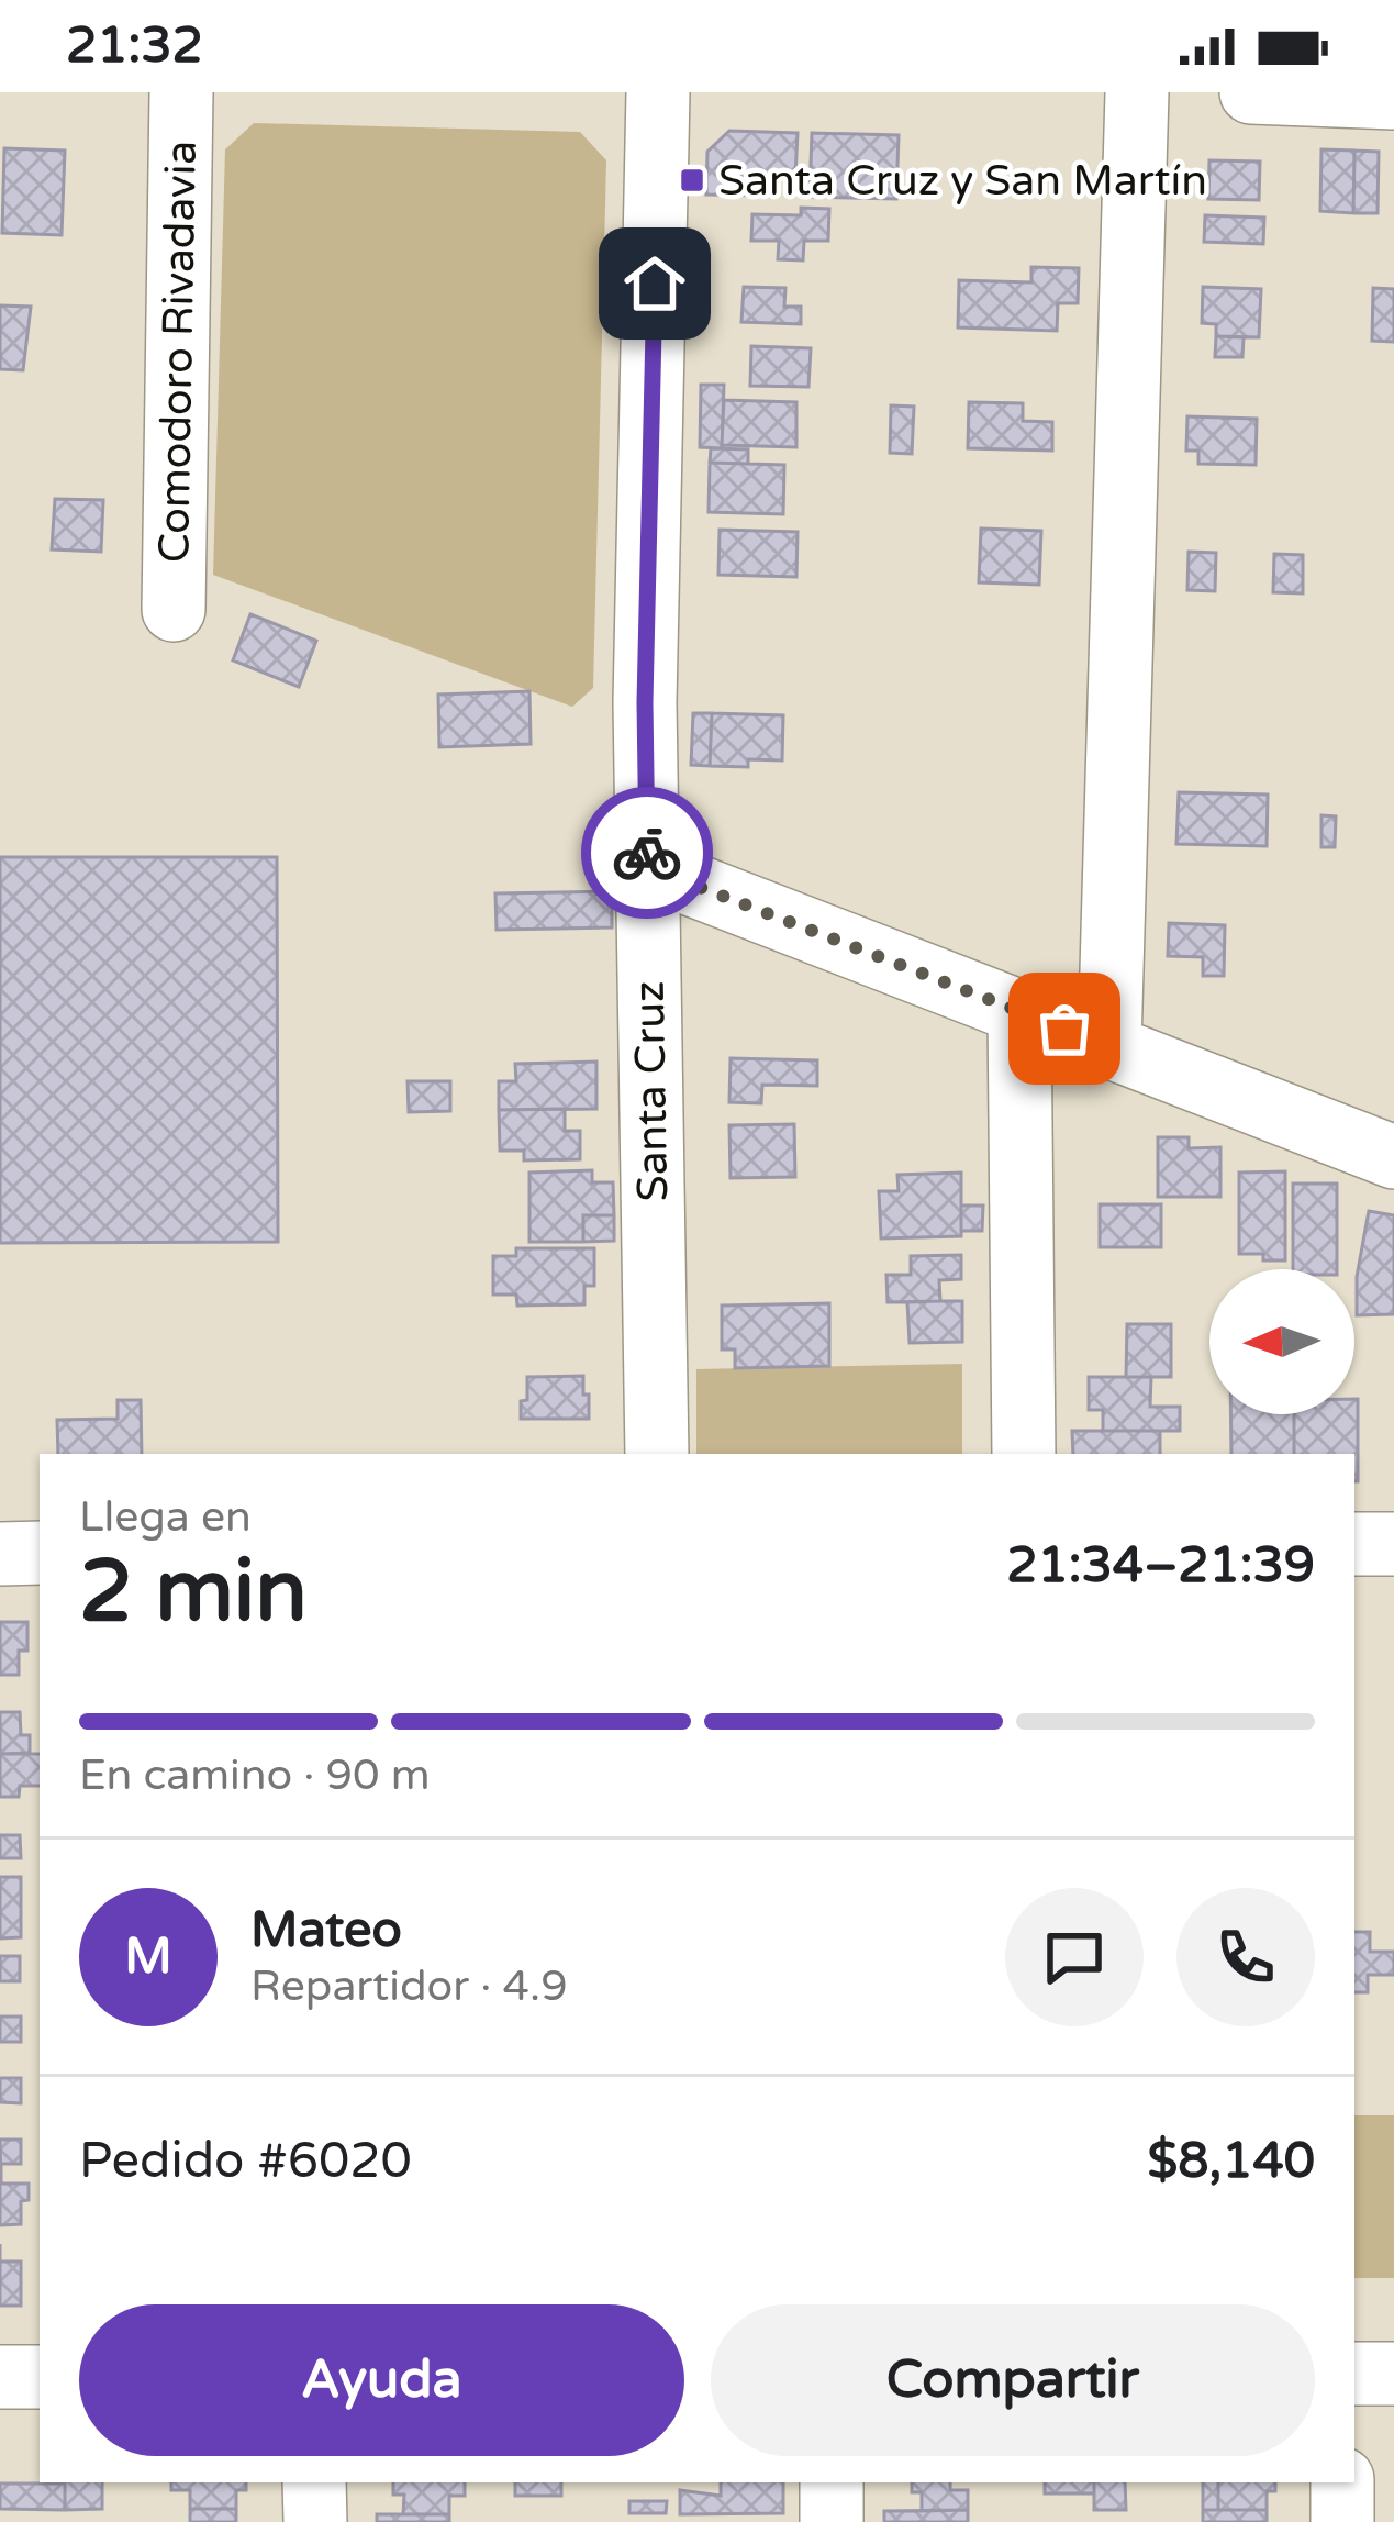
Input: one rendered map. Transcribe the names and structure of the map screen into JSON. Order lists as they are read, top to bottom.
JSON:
{
  "streets": {
    "street": ["Comodoro Rivadavia", "Santa Cruz"]
  },
  "places": {
    "transit": ["Santa Cruz y San Martín"]
  },
  "north": "left",
  "page": {
    "status": "21:32",
    "heading": ["2 min", "Llega en", "21:34–21:39"],
    "panel": [
      "Mateo",
      "Repartidor · 4.9",
      "Pedido #6020",
      "$8,140"
    ],
    "bar": "En camino · 90 m",
    "round": "M",
    "buttons": ["Ayuda", "Compartir"]
  }
}
